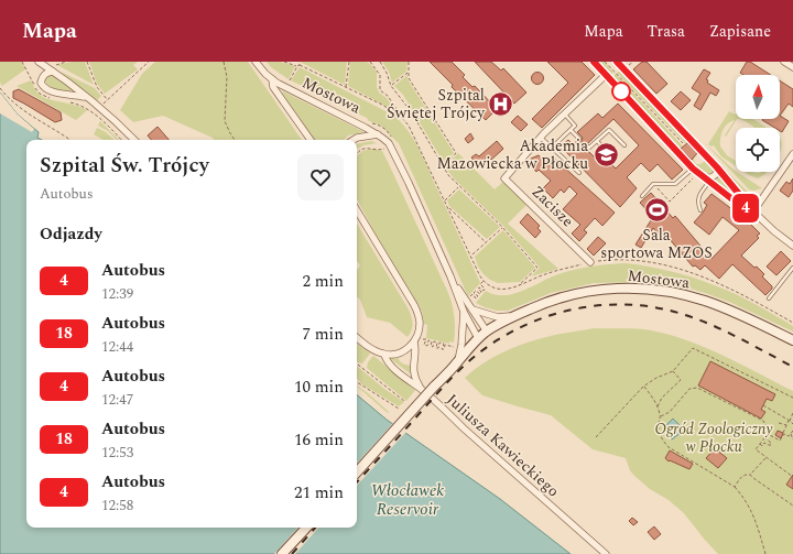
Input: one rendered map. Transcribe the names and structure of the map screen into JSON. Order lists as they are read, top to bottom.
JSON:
{
  "streets": {
    "main road": ["Mostowa"],
    "street": ["Zacisze", "Juliusza Kawieckiego"]
  },
  "water": ["Włocławek Reservoir"],
  "parks": ["Ogród Zoologiczny w Płocku"],
  "places": {
    "hospital": ["Szpital Świętej Trójcy"],
    "school or university": ["Akademia Mazowiecka w Płocku"],
    "sports": ["Sala sportowa MZOS"]
  },
  "lines": ["bus line 4"],
  "north": "top",
  "page": {
    "header": "Mapa",
    "nav": ["Mapa", "Trasa", "Zapisane"],
    "on_map": "4",
    "heading": [
      ["Szpital Św. Trójcy", "Autobus"],
      "Odjazdy"
    ],
    "list": [
      {
        "mark": "4",
        "name": "Autobus",
        "note": "12:39",
        "value": "2 min"
      },
      {
        "mark": "18",
        "name": "Autobus",
        "note": "12:44",
        "value": "7 min"
      },
      {
        "mark": "4",
        "name": "Autobus",
        "note": "12:47",
        "value": "10 min"
      },
      {
        "mark": "18",
        "name": "Autobus",
        "note": "12:53",
        "value": "16 min"
      },
      {
        "mark": "4",
        "name": "Autobus",
        "note": "12:58",
        "value": "21 min"
      }
    ]
  }
}
